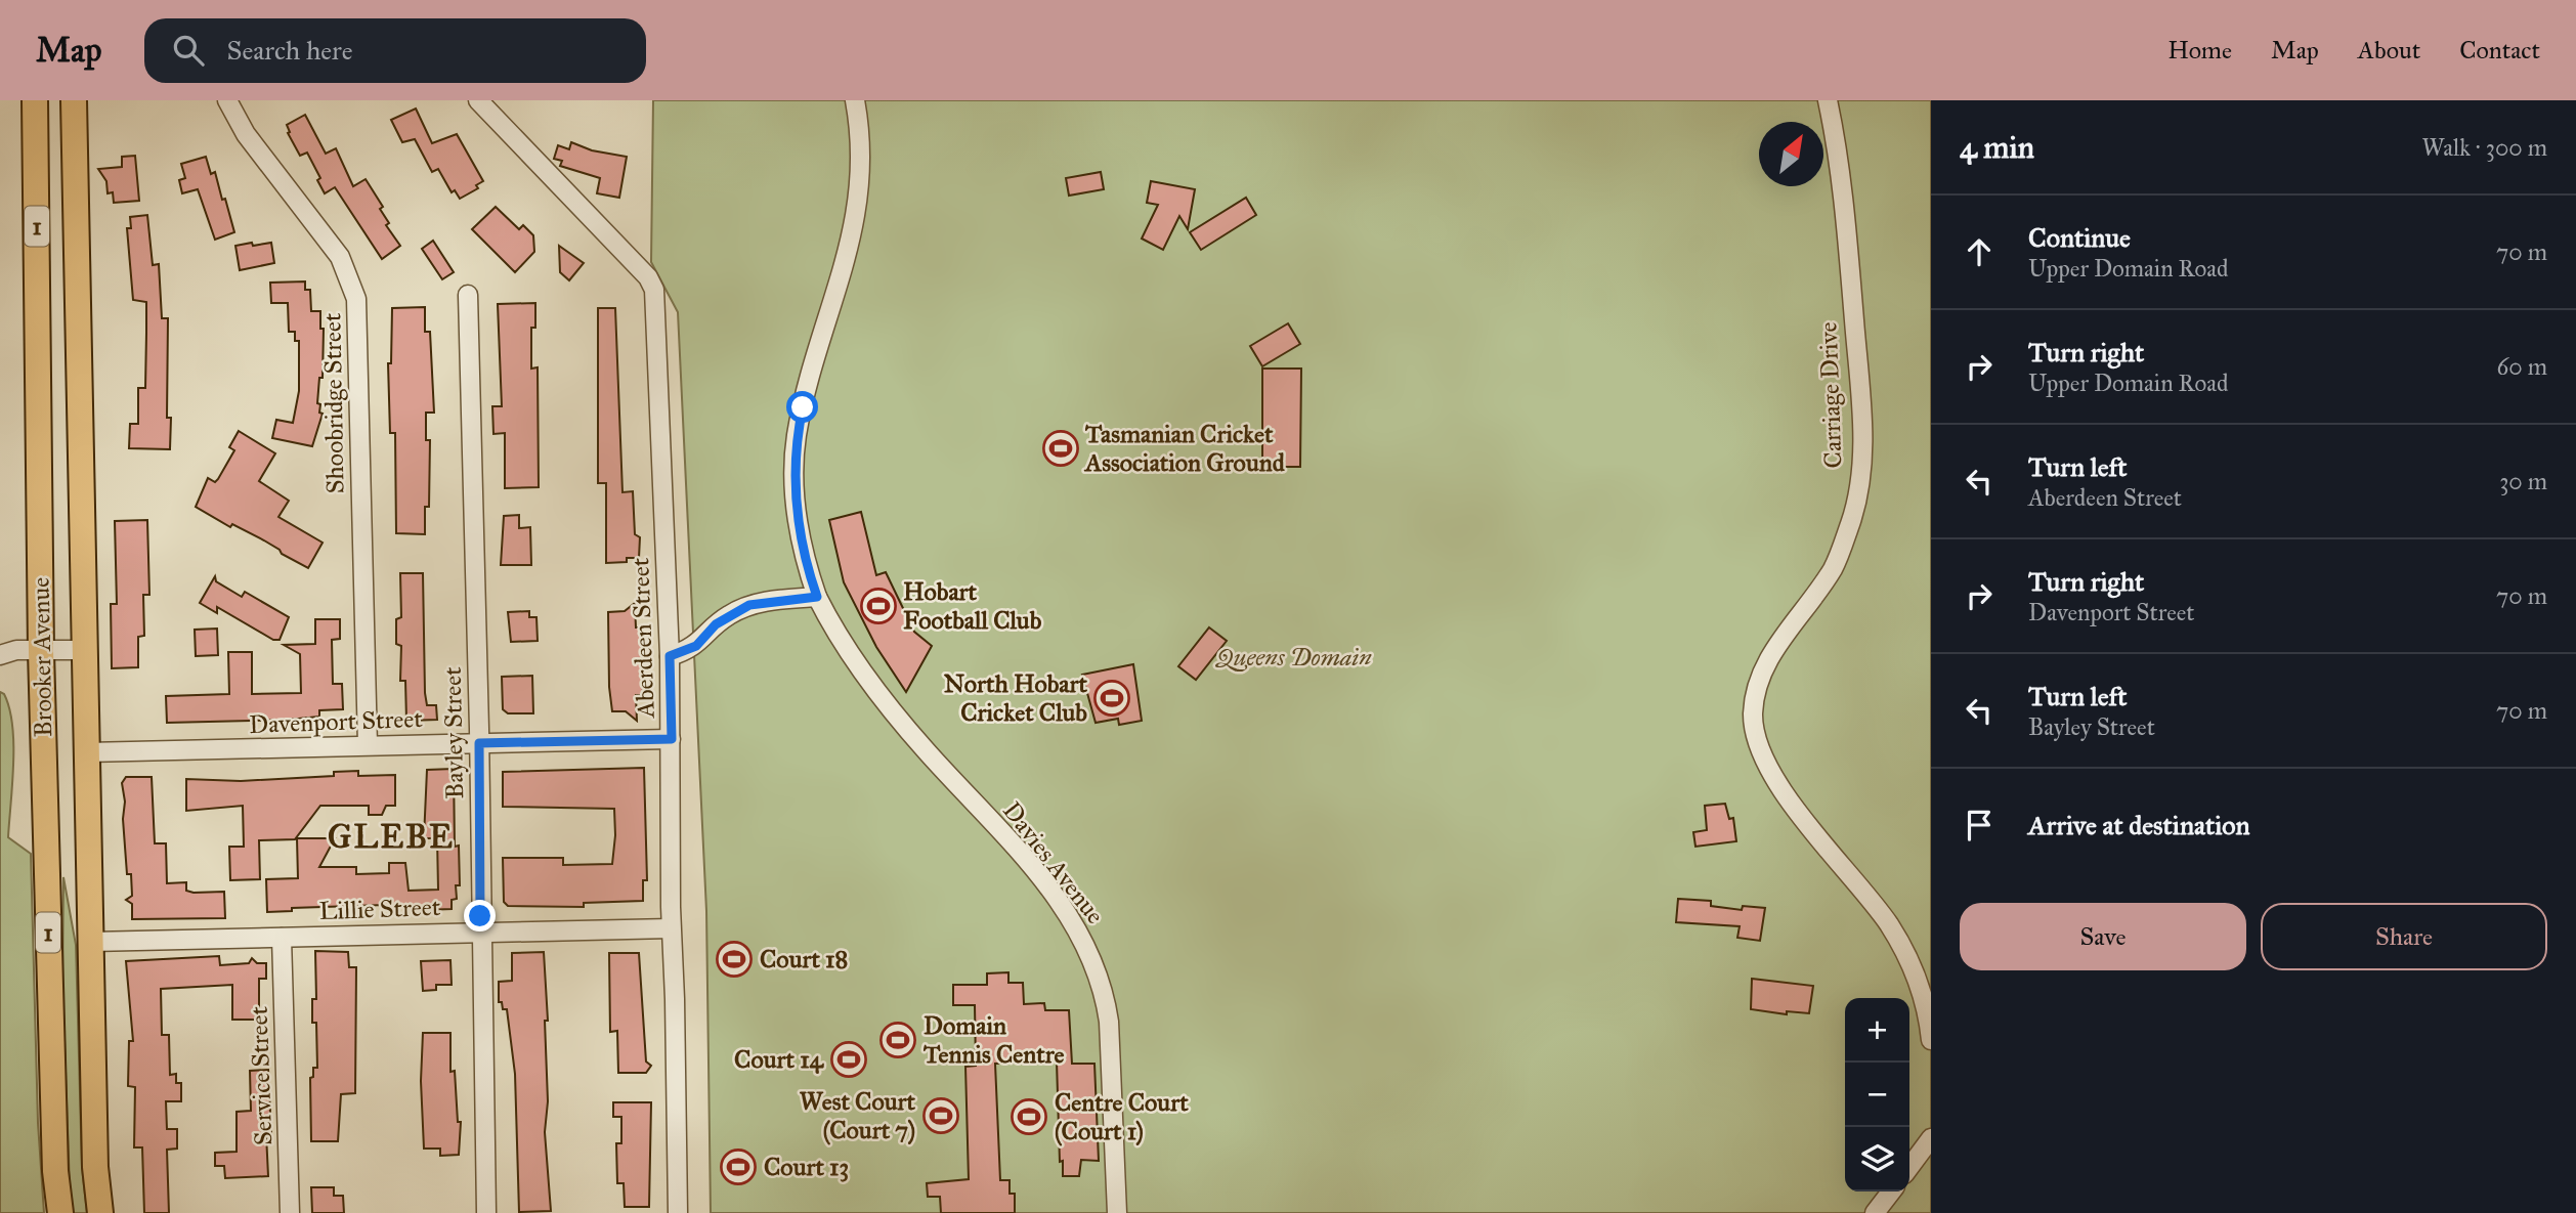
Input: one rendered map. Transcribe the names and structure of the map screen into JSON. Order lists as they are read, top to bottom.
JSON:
{
  "streets": {
    "highway": ["1", "Brooker Avenue"],
    "street": [
      "Carriage Drive",
      "Shoobridge Street",
      "Aberdeen Street",
      "Davenport Street",
      "Bayley Street",
      "Davies Avenue",
      "Lillie Street",
      "Service Street"
    ]
  },
  "crossings": [
    ["Shoobridge Street", "Davenport Street"],
    ["Aberdeen Street", "Davenport Street"],
    ["Aberdeen Street", "Lillie Street"],
    ["Brooker Avenue", "Davenport Street"],
    ["Brooker Avenue", "Lillie Street"],
    ["Davenport Street", "Bayley Street"],
    ["Bayley Street", "Lillie Street"],
    ["Lillie Street", "Service Street"]
  ],
  "districts": ["GLEBE"],
  "parks": ["Queens Domain"],
  "places": {
    "sports": [
      "Tasmanian Cricket Association Ground",
      "Hobart Football Club",
      "North Hobart Cricket Club",
      "Court 18",
      "Domain Tennis Centre",
      "Court 14",
      "West Court (Court 7)",
      "Centre Court (Court 1)",
      "Court 13"
    ]
  },
  "north": "top right",
  "page": {
    "header": "Map",
    "search": "Search here",
    "nav": [
      "Home",
      "Map",
      "About",
      "Contact"
    ],
    "heading": ["4 min", "Walk · 300 m"],
    "list": [
      ["Continue", "Upper Domain Road", "70 m"],
      ["Turn right", "Upper Domain Road", "60 m"],
      ["Turn left", "Aberdeen Street", "30 m"],
      ["Turn right", "Davenport Street", "70 m"],
      ["Turn left", "Bayley Street", "70 m"],
      "Arrive at destination"
    ],
    "buttons": ["Save", "Share"],
    "map_buttons": ["+", "−"]
  }
}
